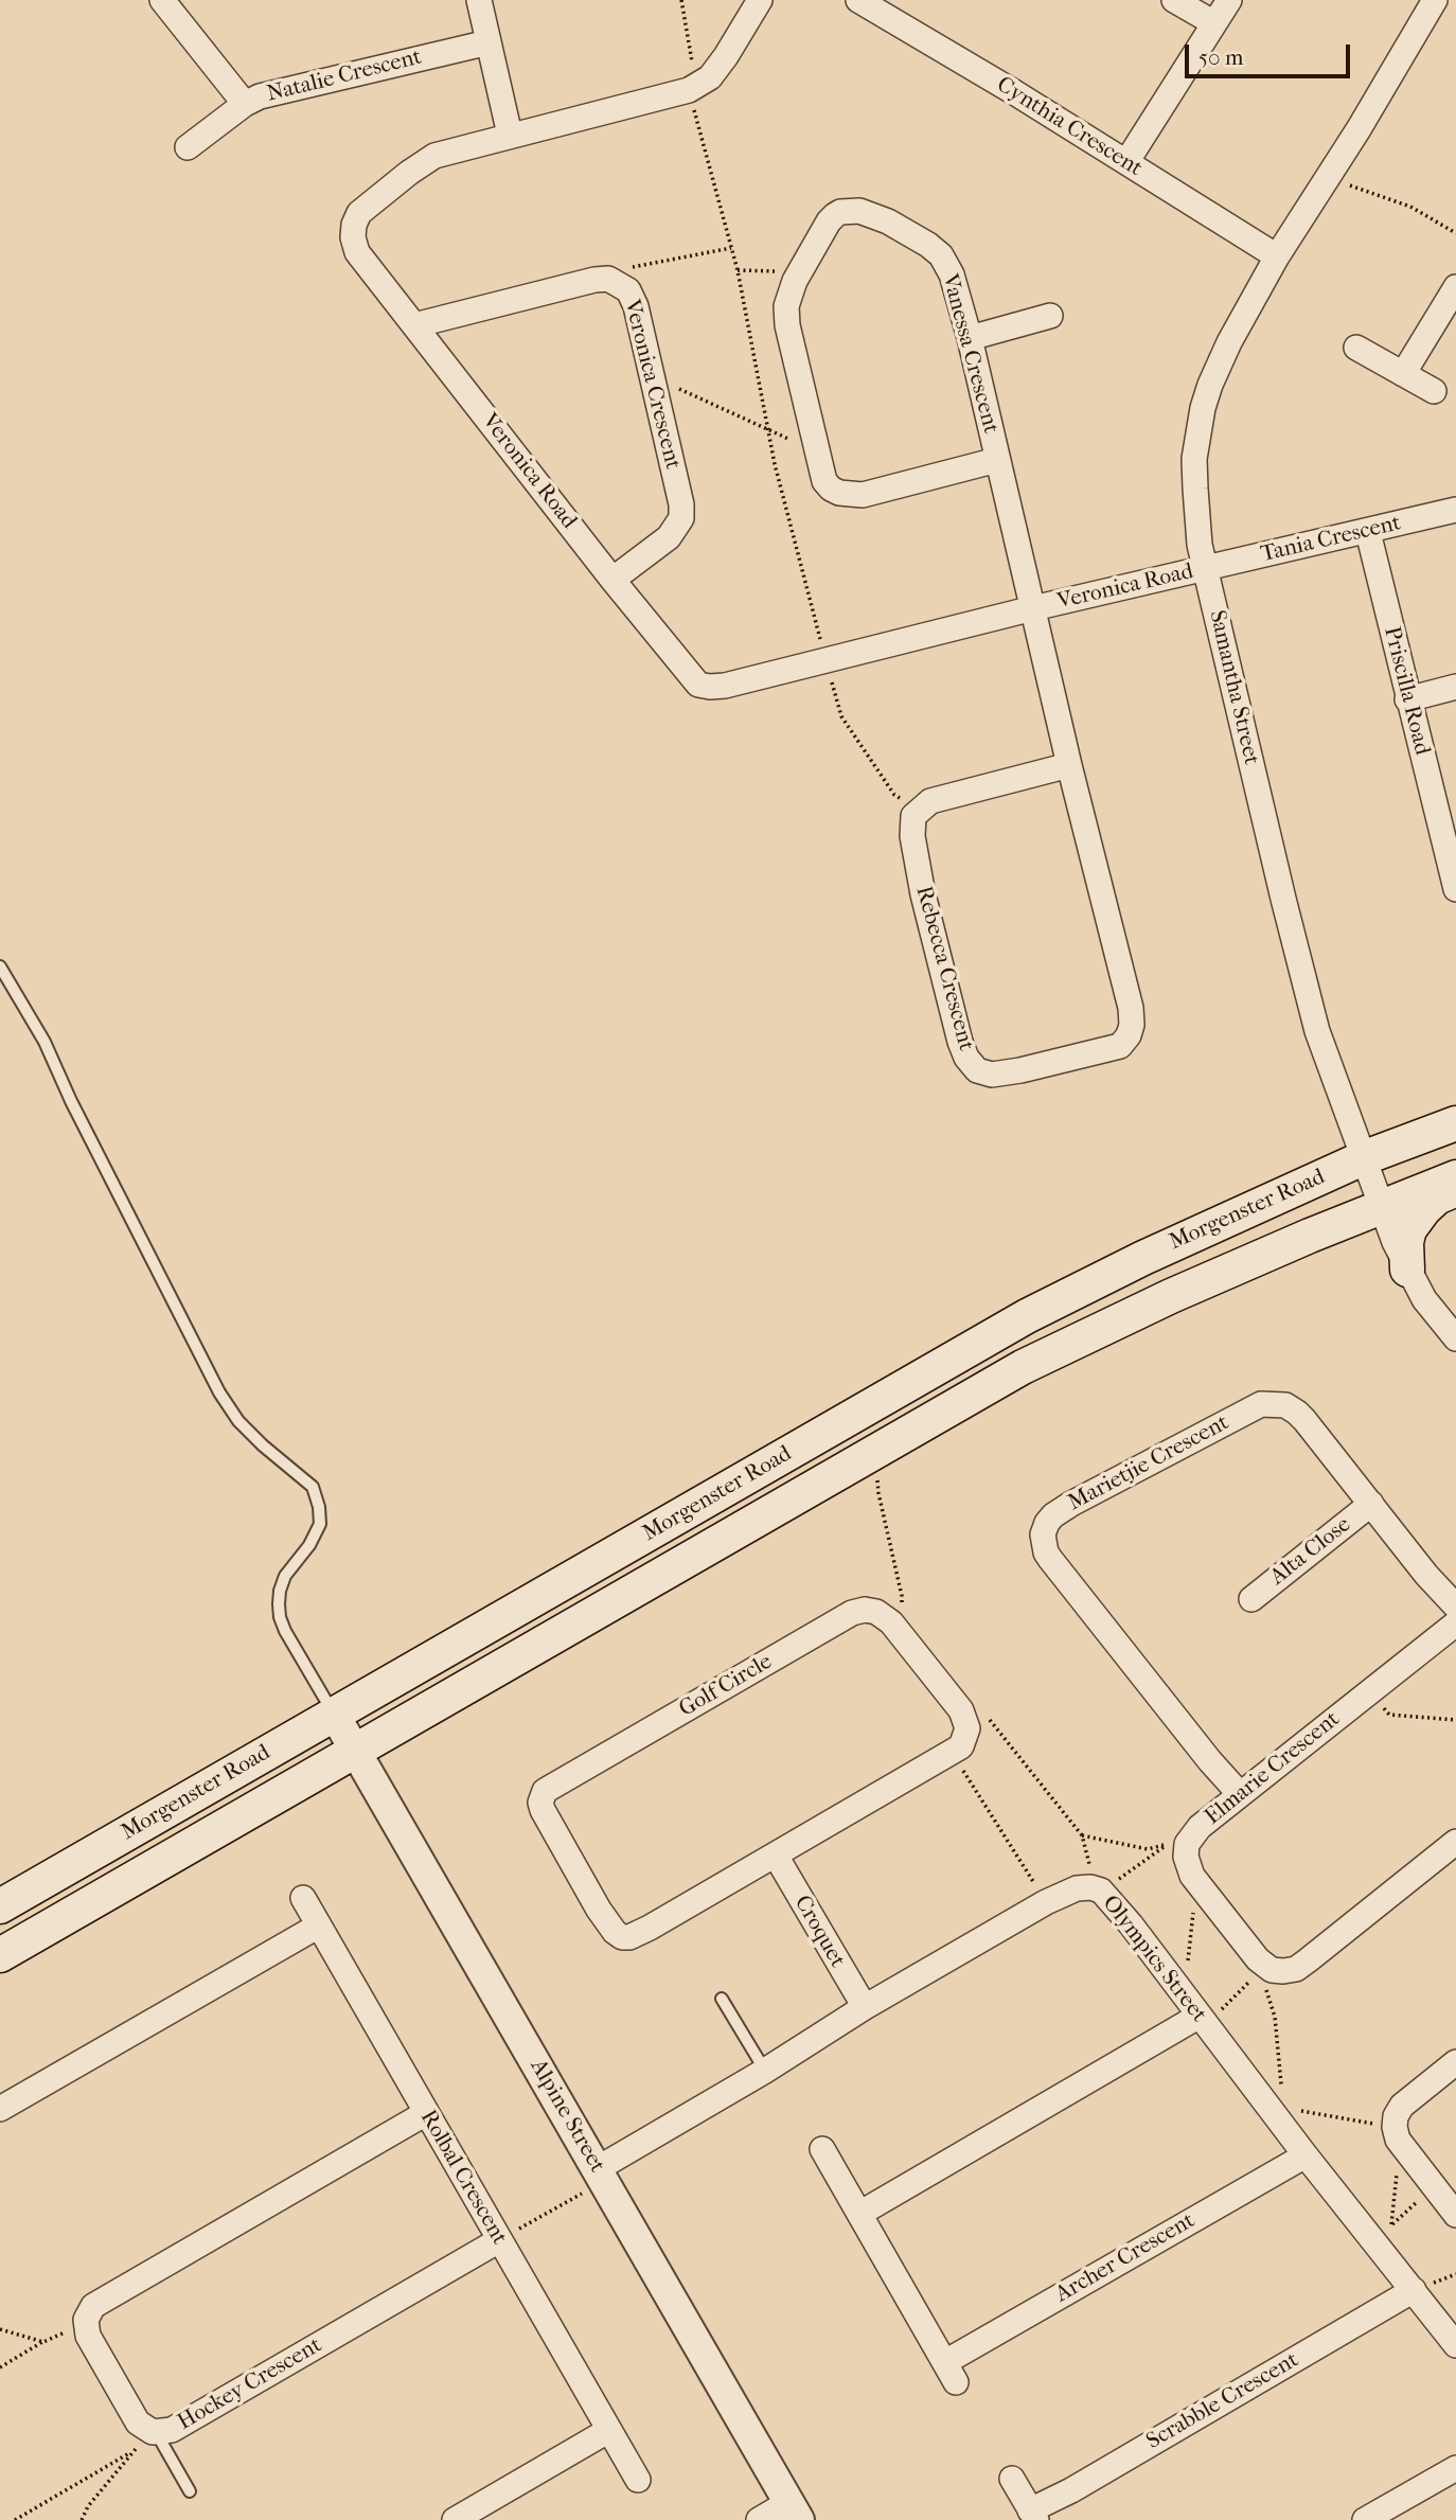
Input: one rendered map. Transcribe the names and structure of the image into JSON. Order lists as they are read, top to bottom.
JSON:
{
  "streets": {
    "main road": ["Morgenster Road"],
    "street": [
      "Natalie Crescent",
      "Cynthia Crescent",
      "Vanessa Crescent",
      "Veronica Crescent",
      "Veronica Road",
      "Tania Crescent",
      "Samantha Street",
      "Priscilla Road",
      "Rebecca Crescent",
      "Marietjie Crescent",
      "Alta Close",
      "Golf Circle",
      "Elmarie Crescent",
      "Croquet",
      "Olympics Street",
      "Alpine Street",
      "Rolbal Crescent",
      "Archer Crescent",
      "Hockey Crescent",
      "Scrabble Crescent"
    ]
  },
  "crossings": [
    ["Cynthia Crescent", "Samantha Street"],
    ["Vanessa Crescent", "Veronica Road"],
    ["Vanessa Crescent", "Rebecca Crescent"],
    ["Veronica Crescent", "Veronica Road"],
    ["Veronica Road", "Tania Crescent"],
    ["Veronica Road", "Samantha Street"],
    ["Veronica Road", "Rebecca Crescent"],
    ["Tania Crescent", "Samantha Street"],
    ["Tania Crescent", "Priscilla Road"],
    ["Samantha Street", "Morgenster Road"],
    ["Morgenster Road", "Alpine Street"],
    ["Marietjie Crescent", "Alta Close"],
    ["Marietjie Crescent", "Elmarie Crescent"],
    ["Golf Circle", "Croquet"],
    ["Croquet", "Olympics Street"],
    ["Olympics Street", "Alpine Street"],
    ["Olympics Street", "Archer Crescent"],
    ["Olympics Street", "Scrabble Crescent"],
    ["Rolbal Crescent", "Hockey Crescent"]
  ],
  "scale_bar": "50 m"
}
